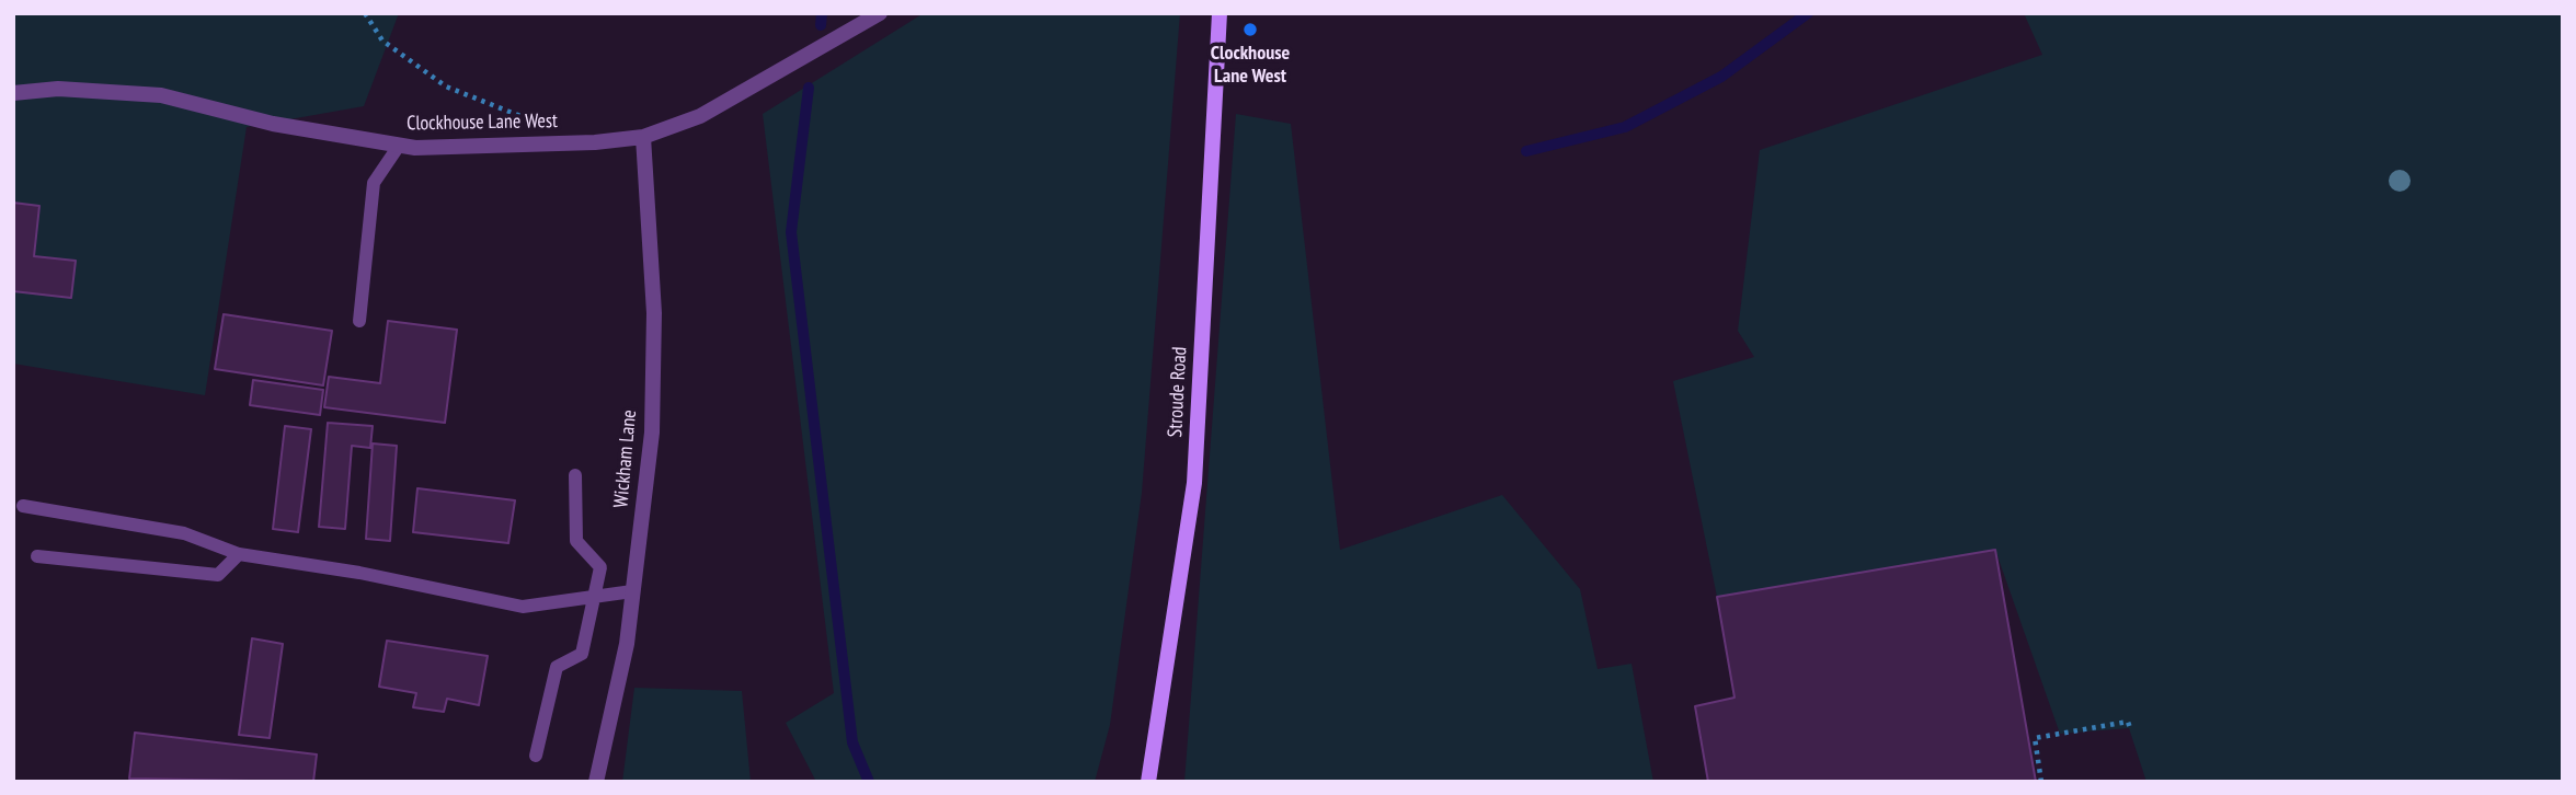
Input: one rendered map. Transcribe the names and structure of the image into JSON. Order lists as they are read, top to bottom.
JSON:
{
  "streets": {
    "street": ["Clockhouse Lane West", "Stroude Road", "Wickham Lane"]
  },
  "crossings": [
    ["Clockhouse Lane West", "Wickham Lane"]
  ],
  "places": ["Clockhouse Lane West"]
}
